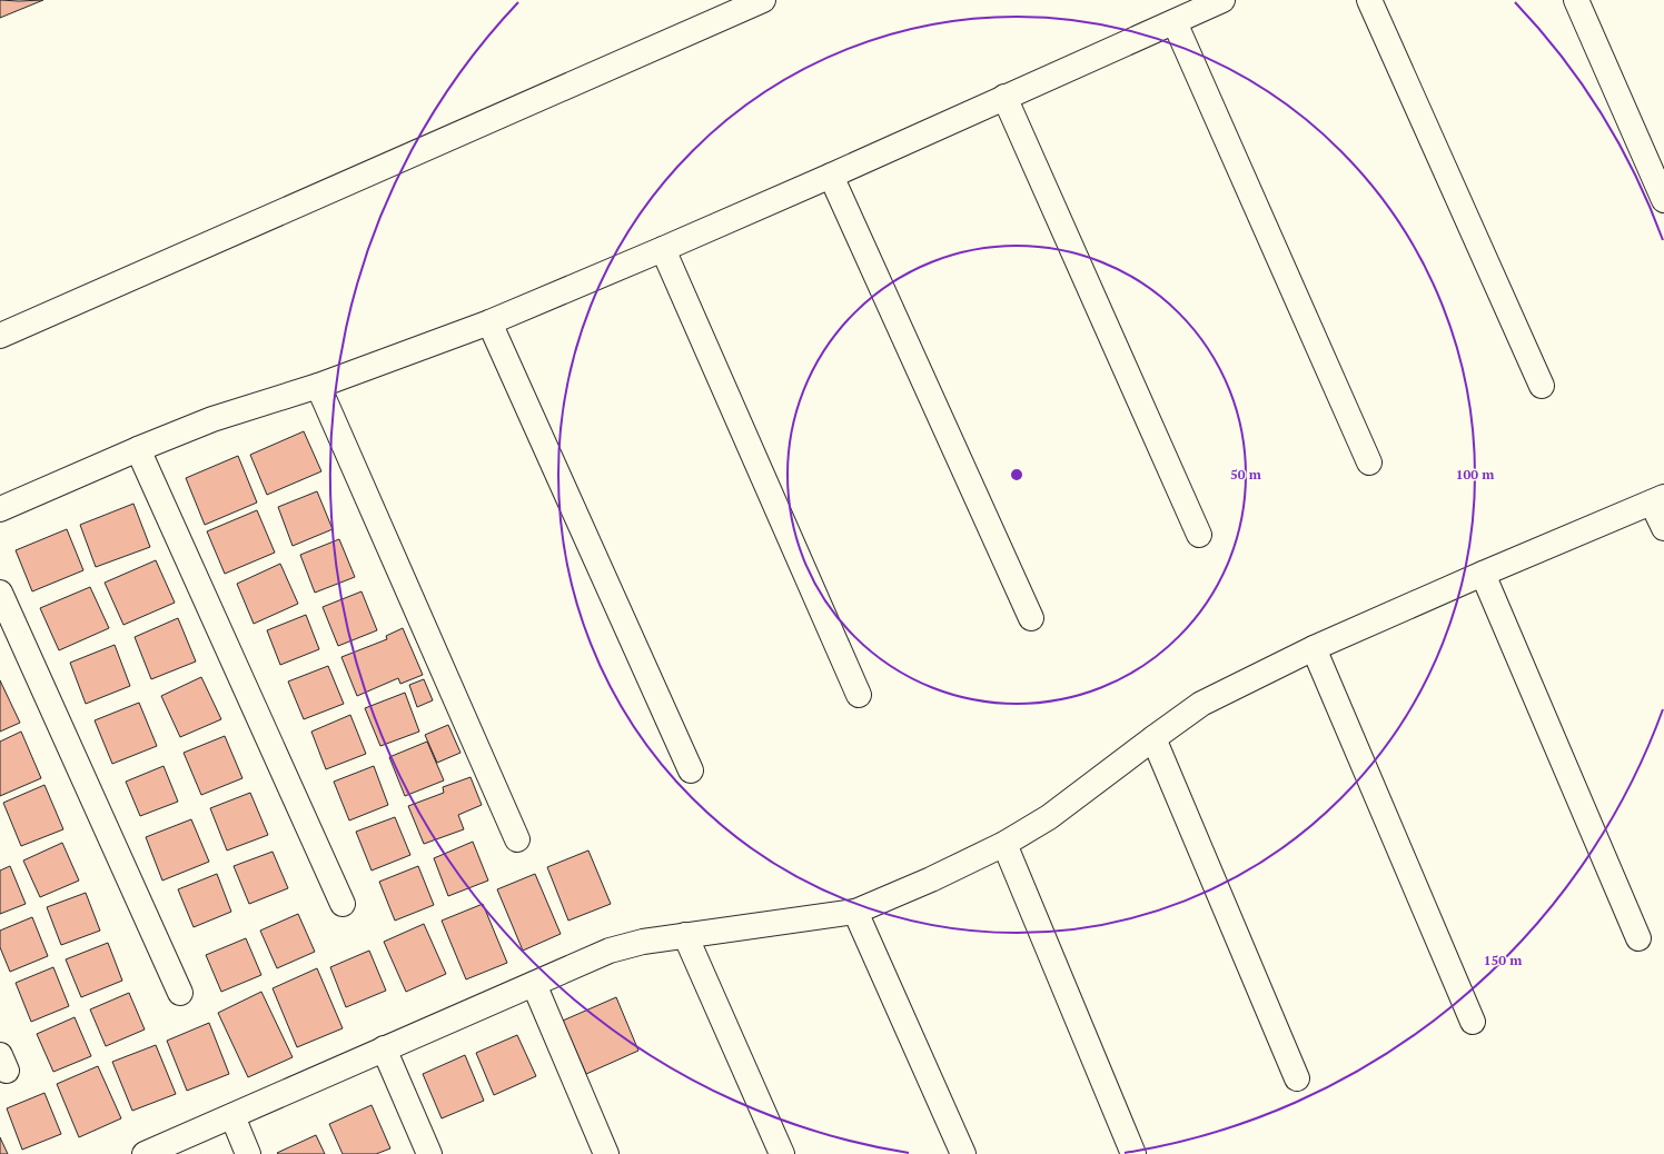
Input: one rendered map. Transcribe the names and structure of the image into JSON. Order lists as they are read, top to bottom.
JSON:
{
  "rings": ["50 m", "100 m", "150 m"]
}
